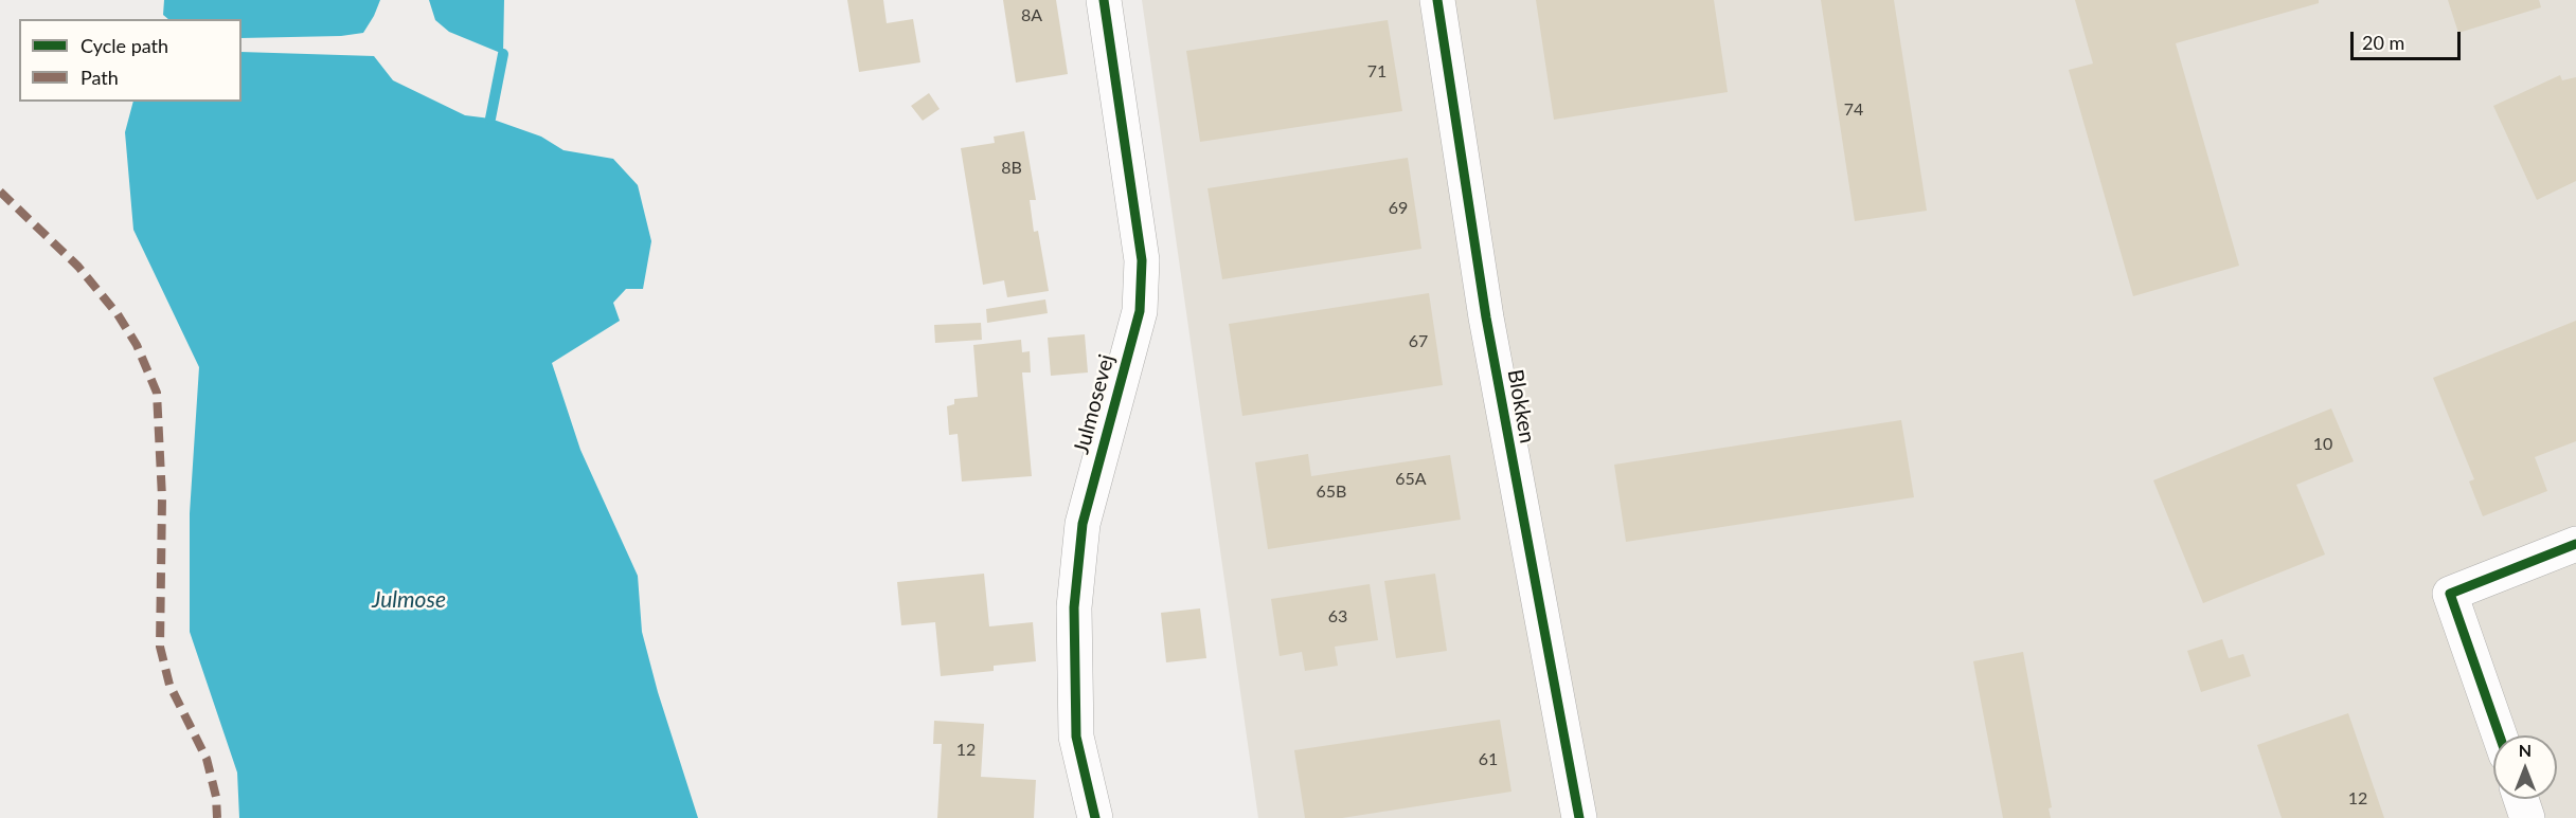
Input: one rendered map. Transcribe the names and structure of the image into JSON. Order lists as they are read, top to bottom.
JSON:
{
  "streets": {
    "street": ["Julmosevej", "Blokken"]
  },
  "water": ["Julmose"],
  "house_numbers": [
    "8A",
    "71",
    "74",
    "8B",
    "69",
    "67",
    "10",
    "65A",
    "65B",
    "63",
    "12",
    "61",
    "12"
  ],
  "legend": ["Cycle path", "Path"],
  "scale_bar": "20 m",
  "north": "top"
}
